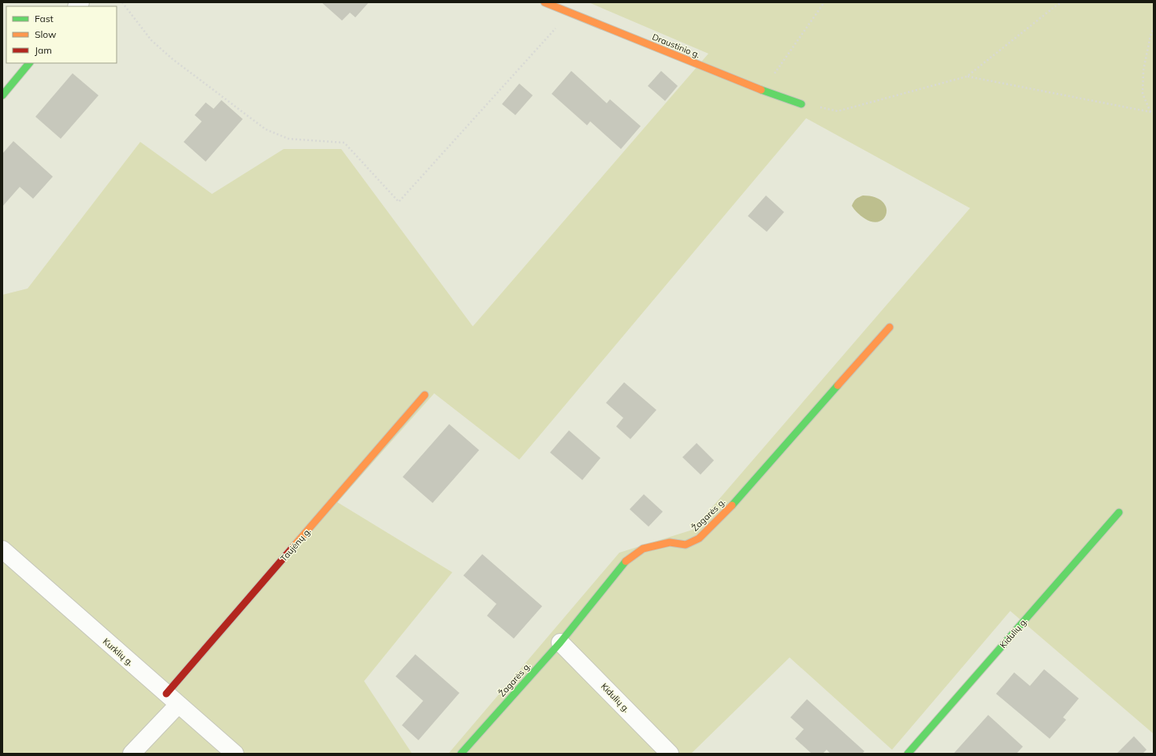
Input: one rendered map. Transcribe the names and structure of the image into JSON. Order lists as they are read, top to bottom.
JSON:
{
  "streets": {
    "street": [
      "Draustinio g.",
      "Žagarės g.",
      "Taujėnų g.",
      "Kidulių g.",
      "Kurklių g."
    ]
  },
  "crossings": [
    ["Žagarės g.", "Kidulių g."],
    ["Taujėnų g.", "Kurklių g."]
  ],
  "legend": ["Fast", "Slow", "Jam"]
}
